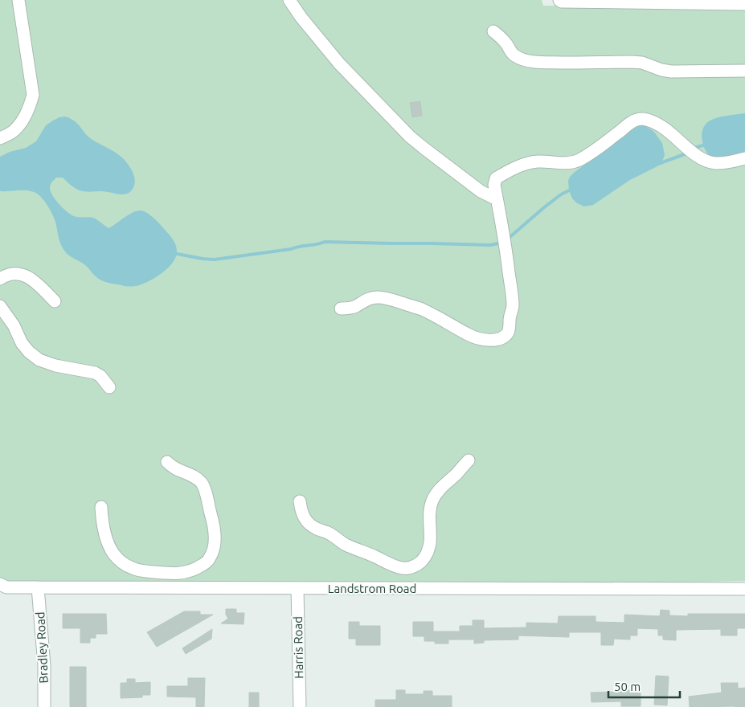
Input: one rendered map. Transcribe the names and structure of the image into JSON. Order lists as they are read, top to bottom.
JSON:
{
  "streets": {
    "street": ["Landstrom Road", "Bradley Road", "Harris Road"]
  },
  "crossings": [
    ["Landstrom Road", "Bradley Road"],
    ["Landstrom Road", "Harris Road"]
  ],
  "scale_bar": "50 m"
}
